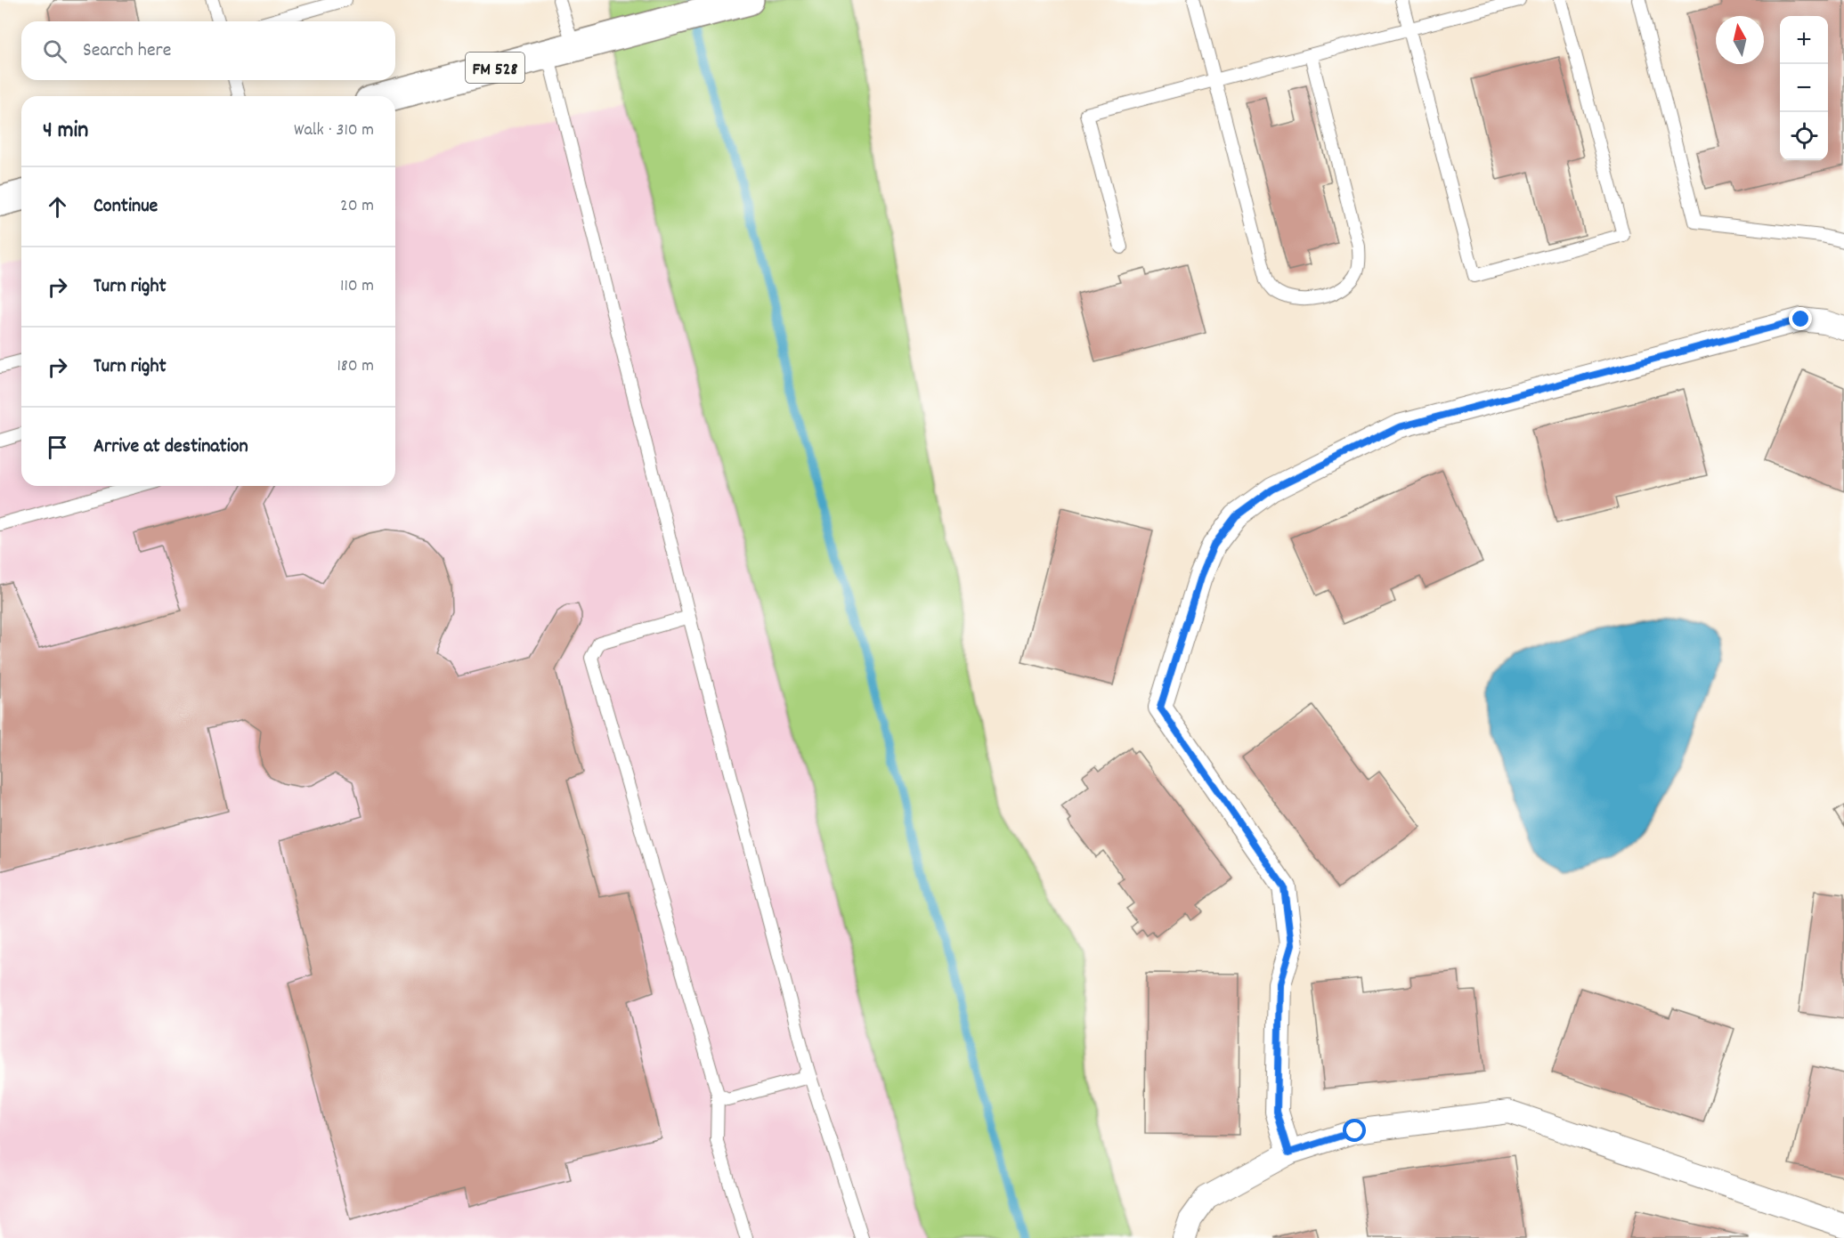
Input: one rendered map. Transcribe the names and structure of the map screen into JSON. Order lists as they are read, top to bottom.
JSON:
{
  "streets": {
    "main road": ["FM 528"]
  },
  "north": "top",
  "page": {
    "map_buttons": ["+", "−"],
    "search": "Search here",
    "heading": ["4 min", "Walk · 310 m"],
    "list": [
      ["Continue", "20 m"],
      ["Turn right", "110 m"],
      ["Turn right", "180 m"],
      "Arrive at destination"
    ]
  }
}
